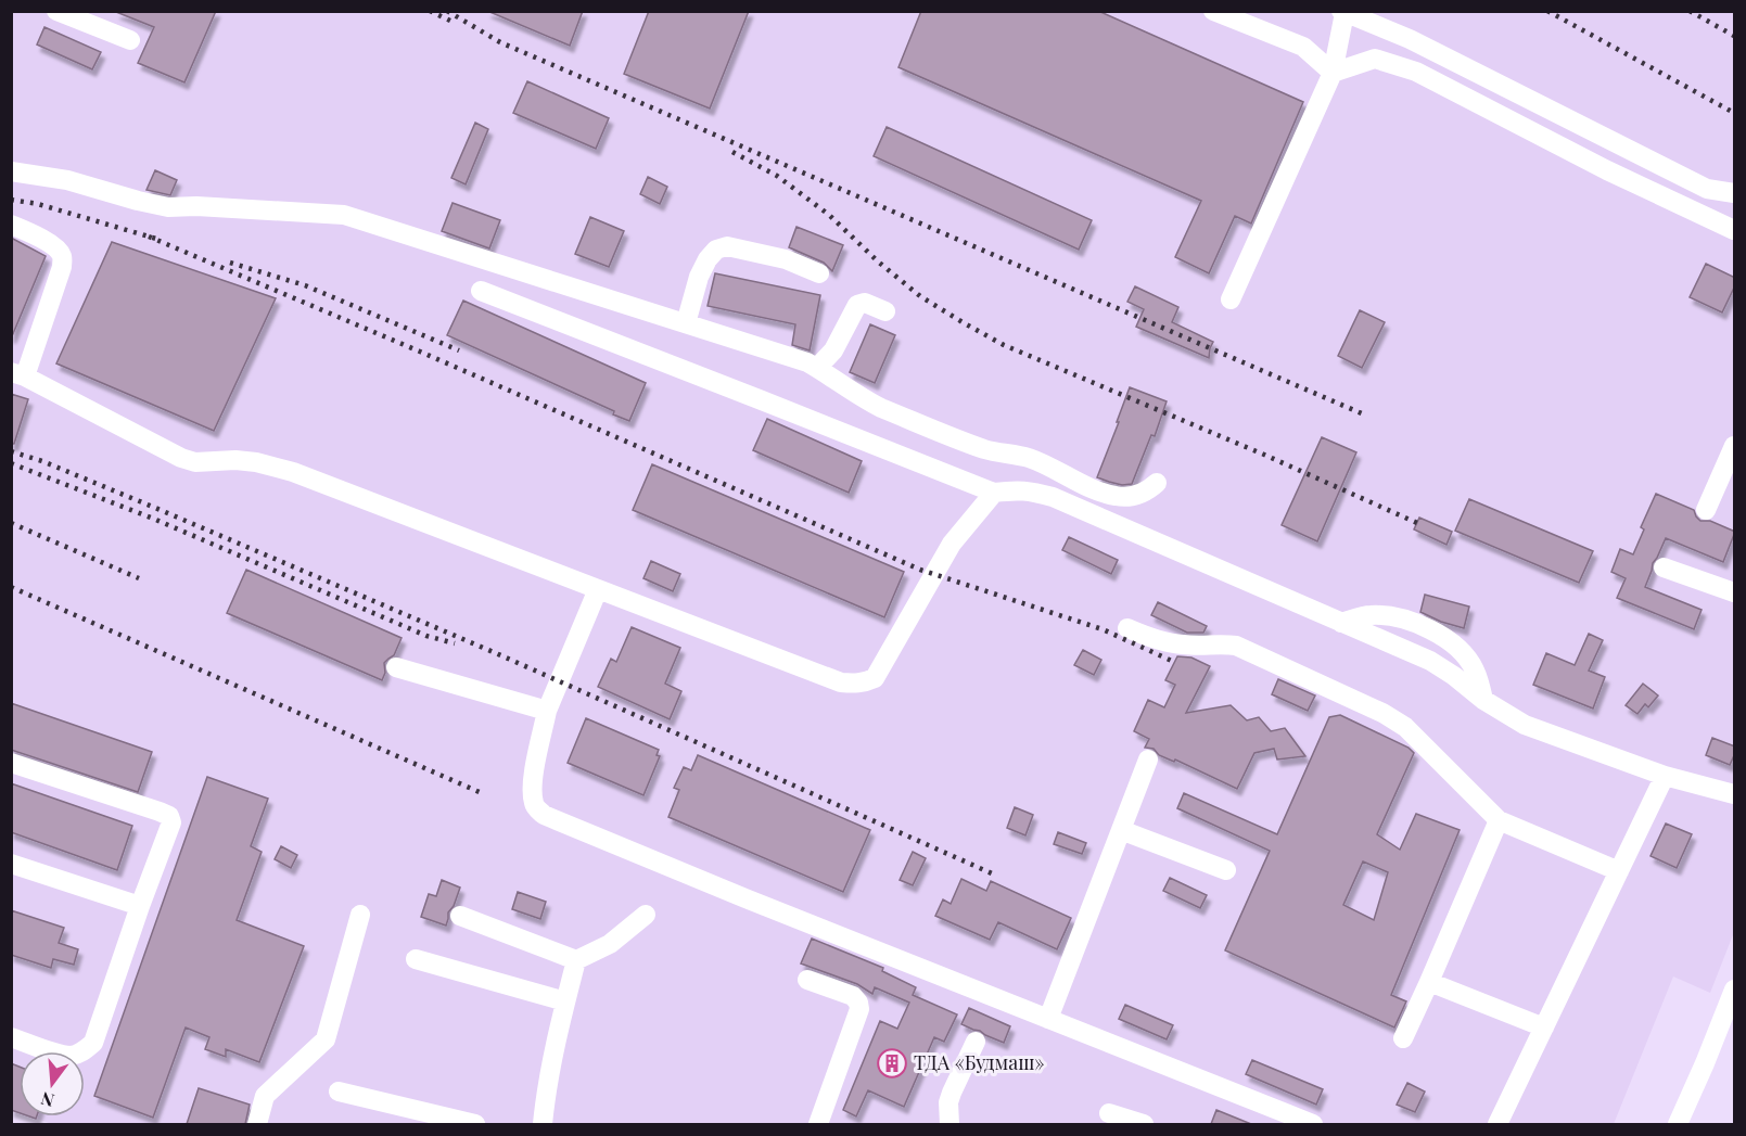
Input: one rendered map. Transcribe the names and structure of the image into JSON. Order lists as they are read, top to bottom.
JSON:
{
  "places": {
    "building": ["ТДА «Будмаш»"]
  },
  "north": "bottom"
}
